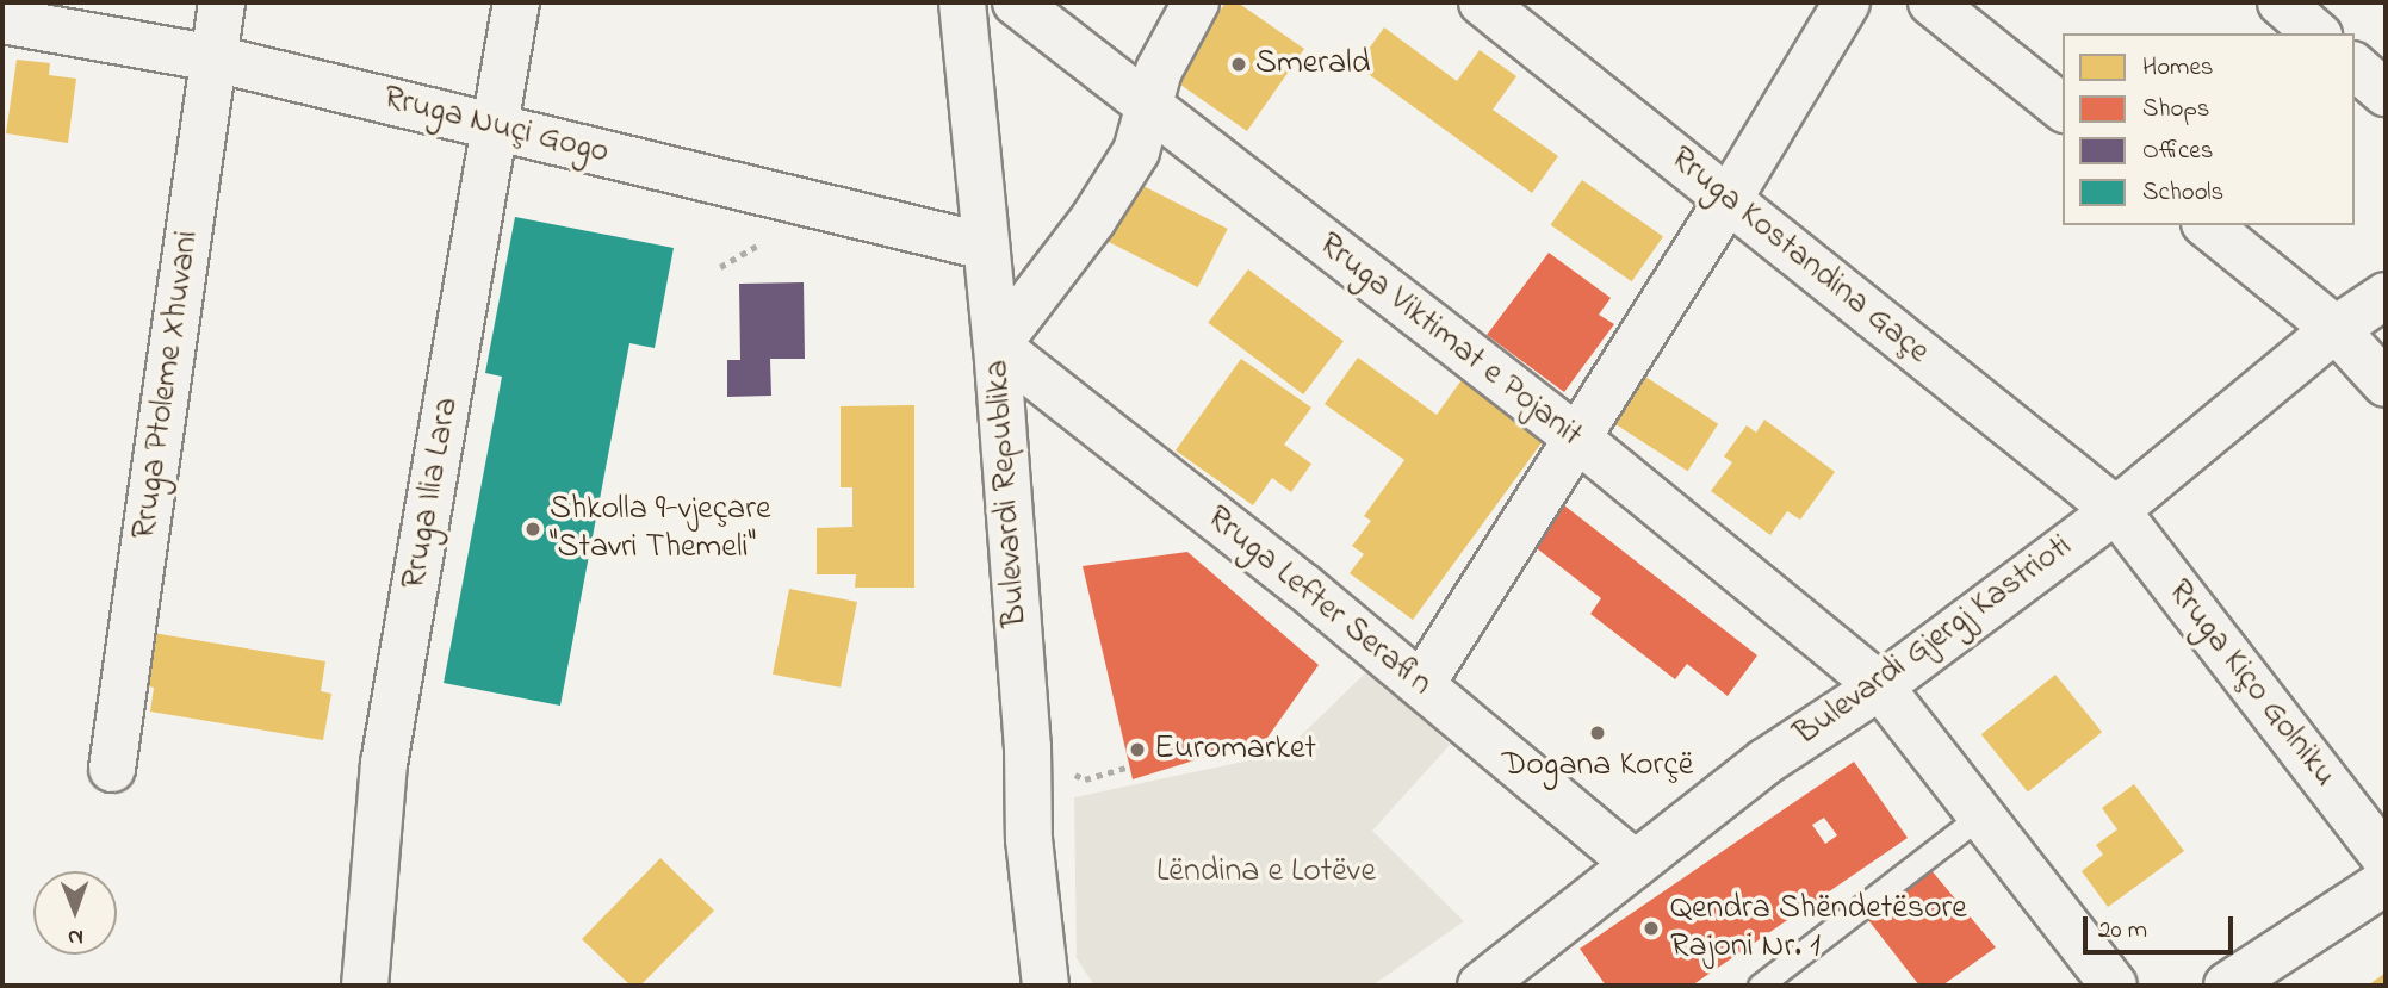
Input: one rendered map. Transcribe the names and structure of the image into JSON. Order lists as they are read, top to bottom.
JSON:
{
  "streets": {
    "street": [
      "Rruga Nuçi Gogo",
      "Rruga Kostandina Gaçe",
      "Rruga Viktimat e Pojanit",
      "Rruga Ptoleme Xhuvani",
      "Rruga Ilia Lara",
      "Bulevardi Republika",
      "Rruga Lefter Serafin",
      "Bulevardi Gjergj Kastrioti",
      "Rruga Kiço Golniku"
    ]
  },
  "crossings": [
    ["Rruga Nuçi Gogo", "Rruga Ptoleme Xhuvani"],
    ["Rruga Nuçi Gogo", "Rruga Ilia Lara"],
    ["Rruga Nuçi Gogo", "Bulevardi Republika"],
    ["Rruga Kostandina Gaçe", "Bulevardi Gjergj Kastrioti"],
    ["Rruga Kostandina Gaçe", "Rruga Kiço Golniku"],
    ["Rruga Viktimat e Pojanit", "Bulevardi Gjergj Kastrioti"],
    ["Bulevardi Republika", "Rruga Lefter Serafin"],
    ["Rruga Lefter Serafin", "Bulevardi Gjergj Kastrioti"],
    ["Bulevardi Gjergj Kastrioti", "Rruga Kiço Golniku"]
  ],
  "parks": ["Lëndina e Lotëve"],
  "places": [
    "Smerald",
    "Shkolla 9-vjeçare \"Stavri Themeli\"",
    "Dogana Korçë",
    "Euromarket",
    "Qendra Shëndetësore Rajoni Nr. 1"
  ],
  "legend": [
    "Homes",
    "Shops",
    "Offices",
    "Schools"
  ],
  "scale_bar": "20 m",
  "north": "bottom"
}
